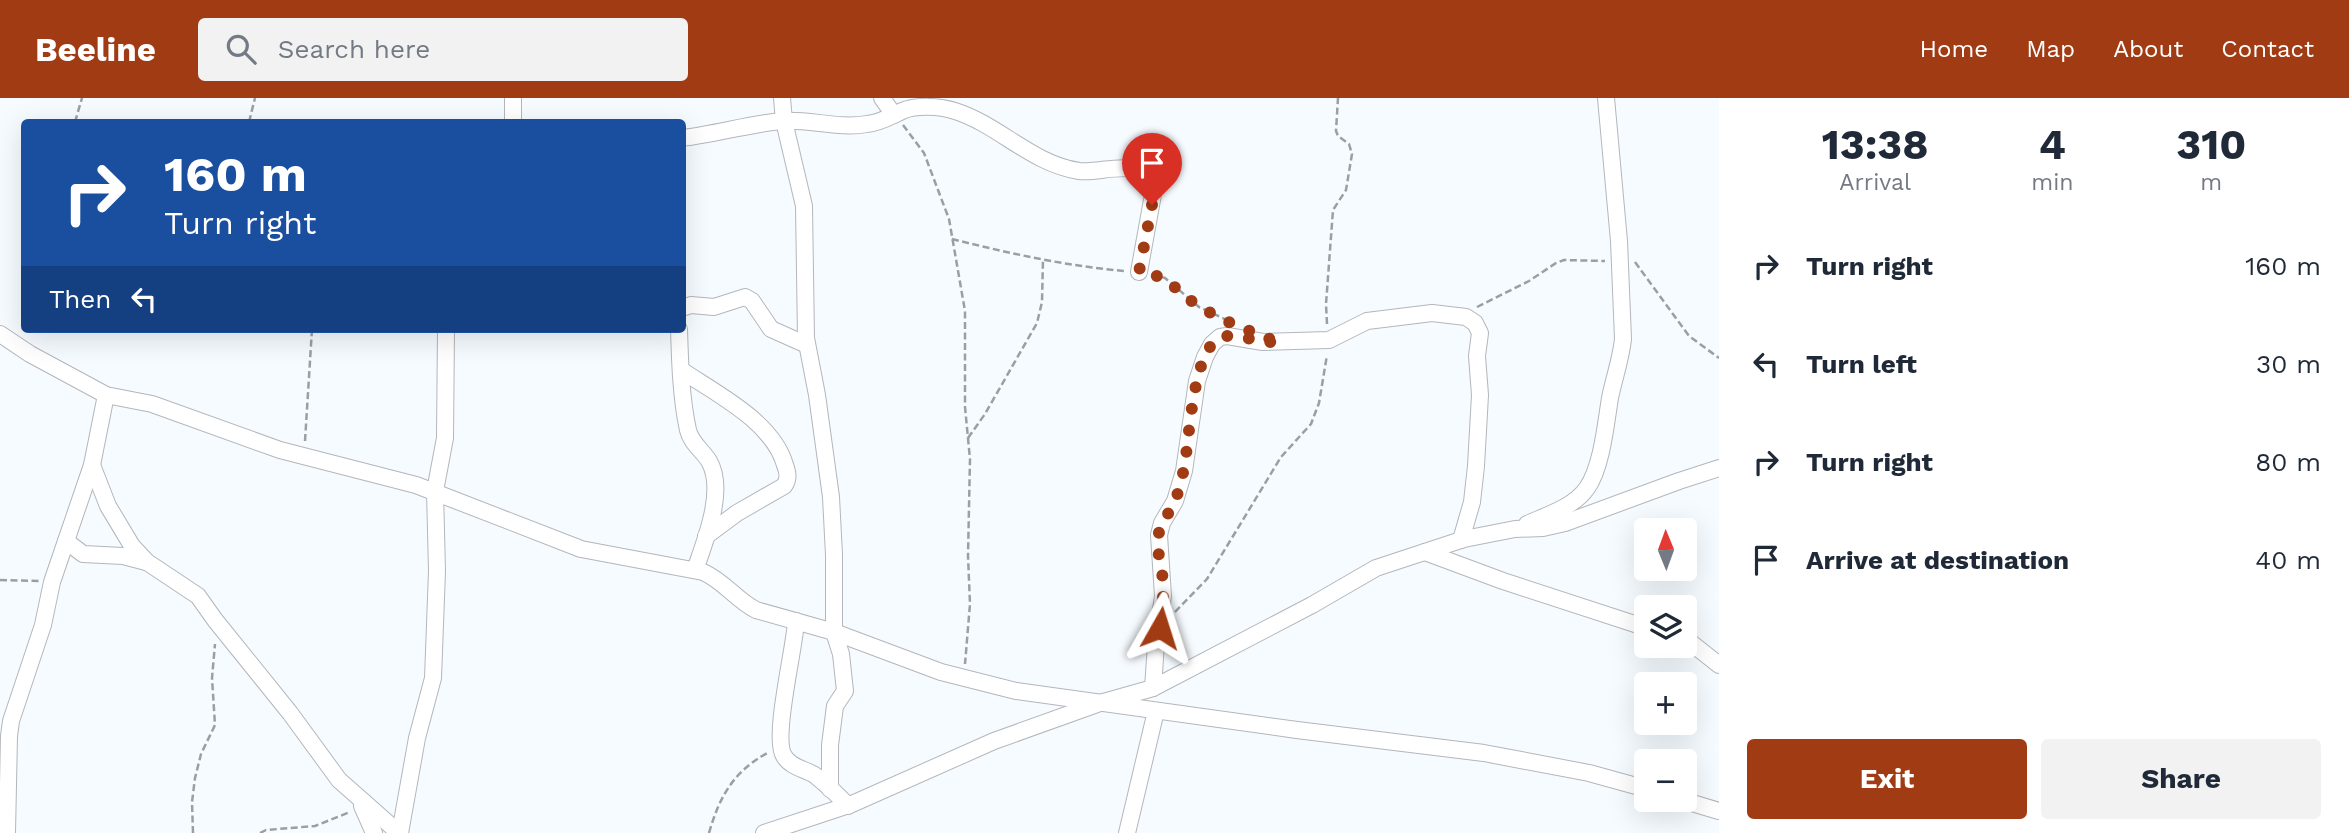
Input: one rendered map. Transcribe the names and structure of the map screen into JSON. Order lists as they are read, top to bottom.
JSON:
{
  "north": "top",
  "page": {
    "header": "Beeline",
    "search": "Search here",
    "nav": [
      "Home",
      "Map",
      "About",
      "Contact"
    ],
    "eta": [
      "13:38",
      "Arrival",
      "4",
      "min",
      "310",
      "m"
    ],
    "turn": ["160 m", "Turn right"],
    "list": [
      {
        "name": "Turn right",
        "value": "160 m"
      },
      {
        "name": "Turn left",
        "value": "30 m"
      },
      {
        "name": "Turn right",
        "value": "80 m"
      },
      {
        "name": "Arrive at destination",
        "value": "40 m"
      }
    ],
    "then": "Then",
    "map_buttons": ["+", "−"],
    "buttons": ["Exit", "Share"]
  }
}
